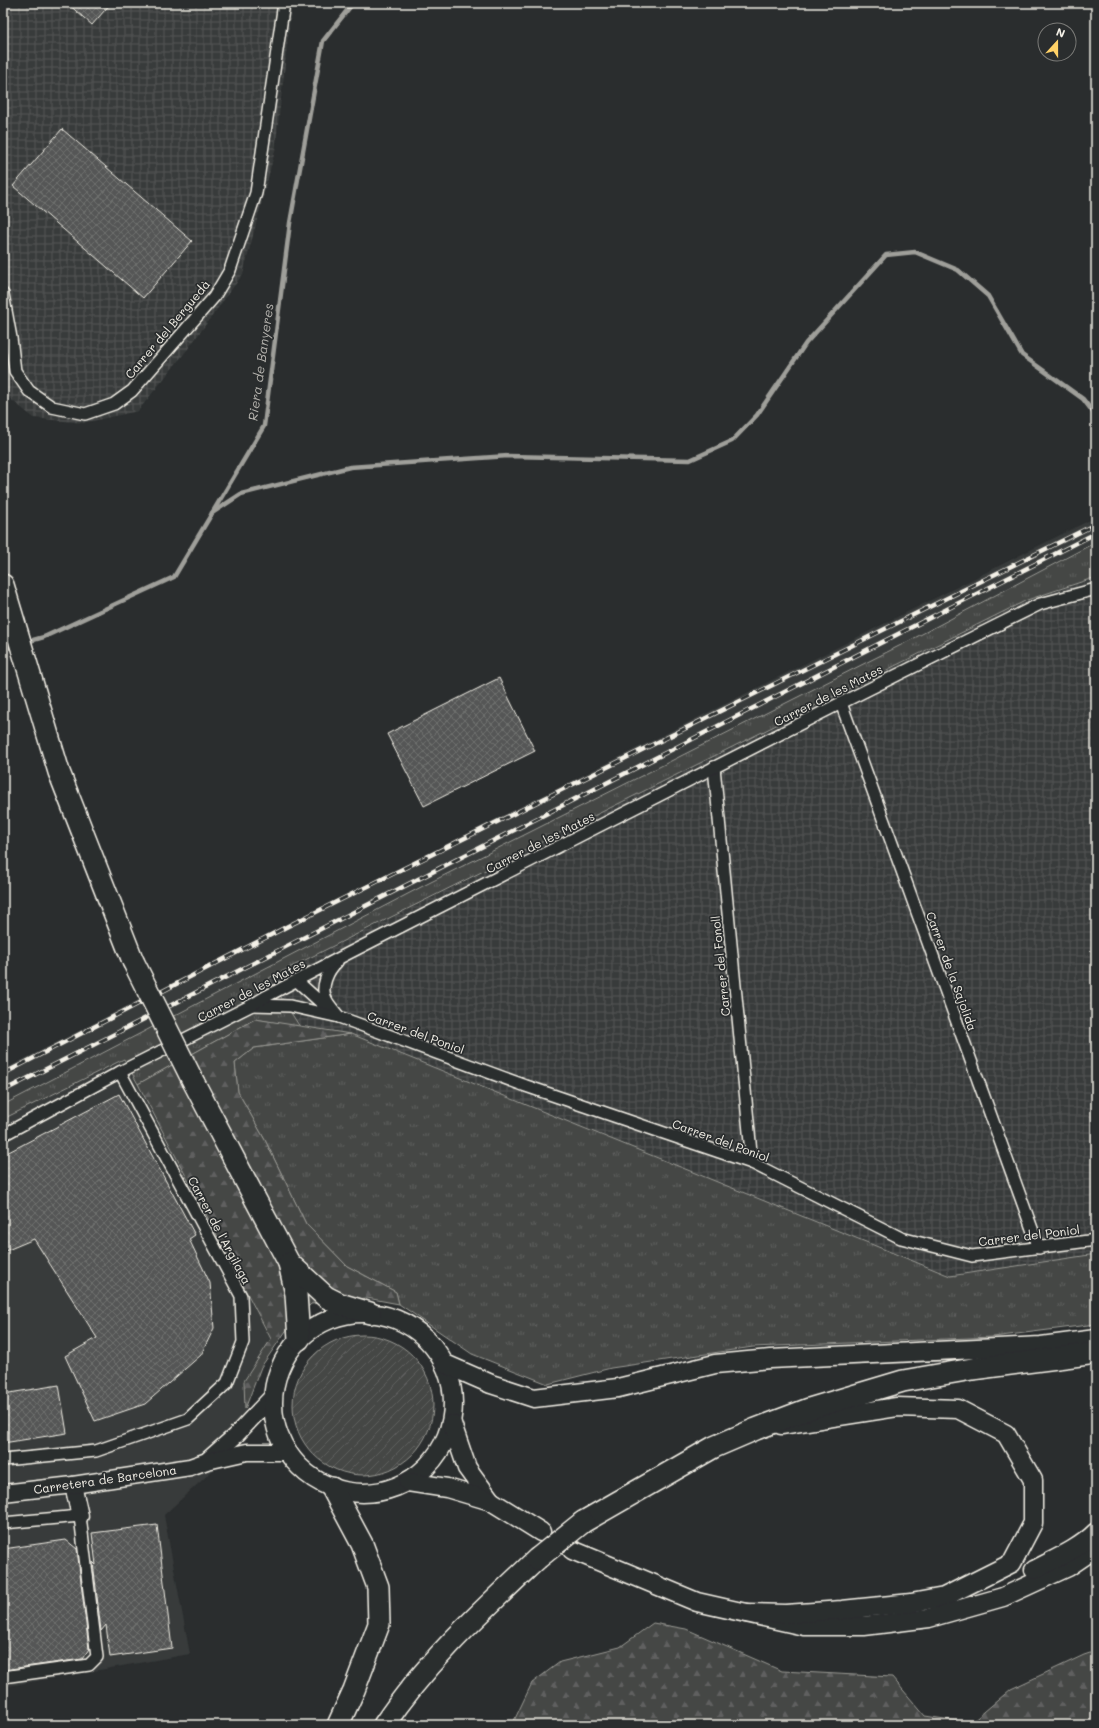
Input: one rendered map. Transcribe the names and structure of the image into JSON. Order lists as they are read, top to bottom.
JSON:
{
  "streets": {
    "street": [
      "Carrer del Berguedà",
      "Carrer de les Mates",
      "Carrer del Fonoll",
      "Carrer de la Sajolida",
      "Carrer del Poniol",
      "Carrer de l'Argilaga",
      "Carretera de Barcelona"
    ]
  },
  "crossings": [
    ["Carrer de les Mates", "Carrer del Fonoll"],
    ["Carrer de les Mates", "Carrer de la Sajolida"],
    ["Carrer de les Mates", "Carrer del Poniol"],
    ["Carrer de les Mates", "Carrer de l'Argilaga"],
    ["Carrer del Fonoll", "Carrer del Poniol"],
    ["Carrer de la Sajolida", "Carrer del Poniol"]
  ],
  "water": ["Riera de Banyeres"],
  "north": "top"
}
